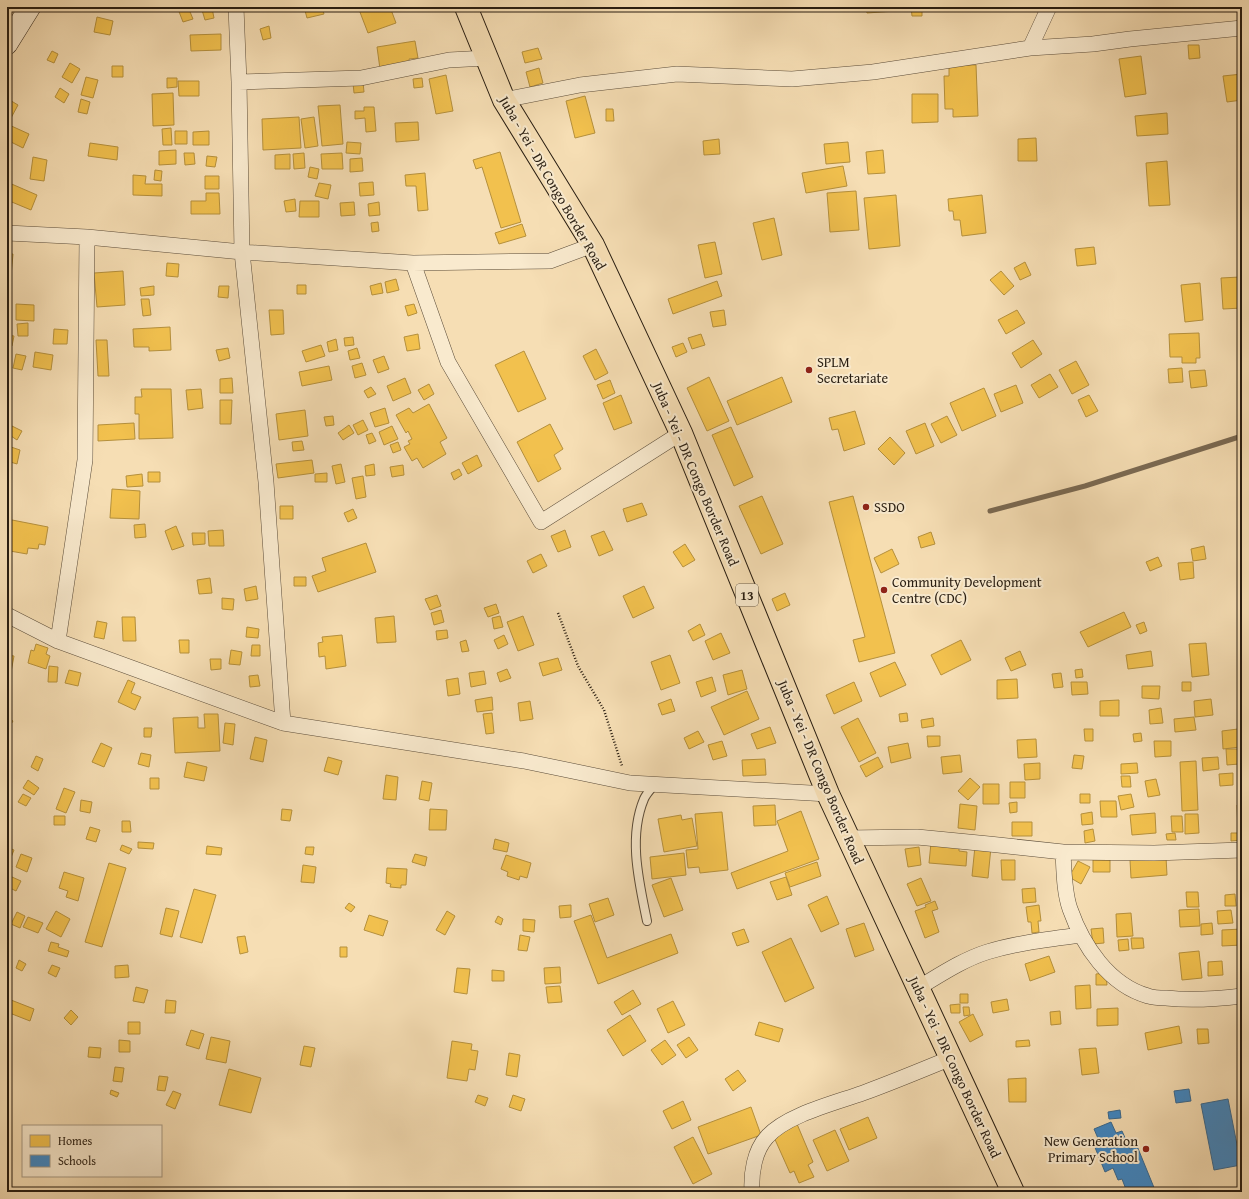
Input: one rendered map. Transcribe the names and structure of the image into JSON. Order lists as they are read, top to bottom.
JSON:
{
  "streets": {
    "main road": ["Juba - Yei - DR Congo Border Road", "13"]
  },
  "places": [
    "SPLM Secretariate",
    "SSDO",
    "Community Development Centre (CDC)",
    "New Generation Primary School"
  ],
  "legend": ["Homes", "Schools"]
}
